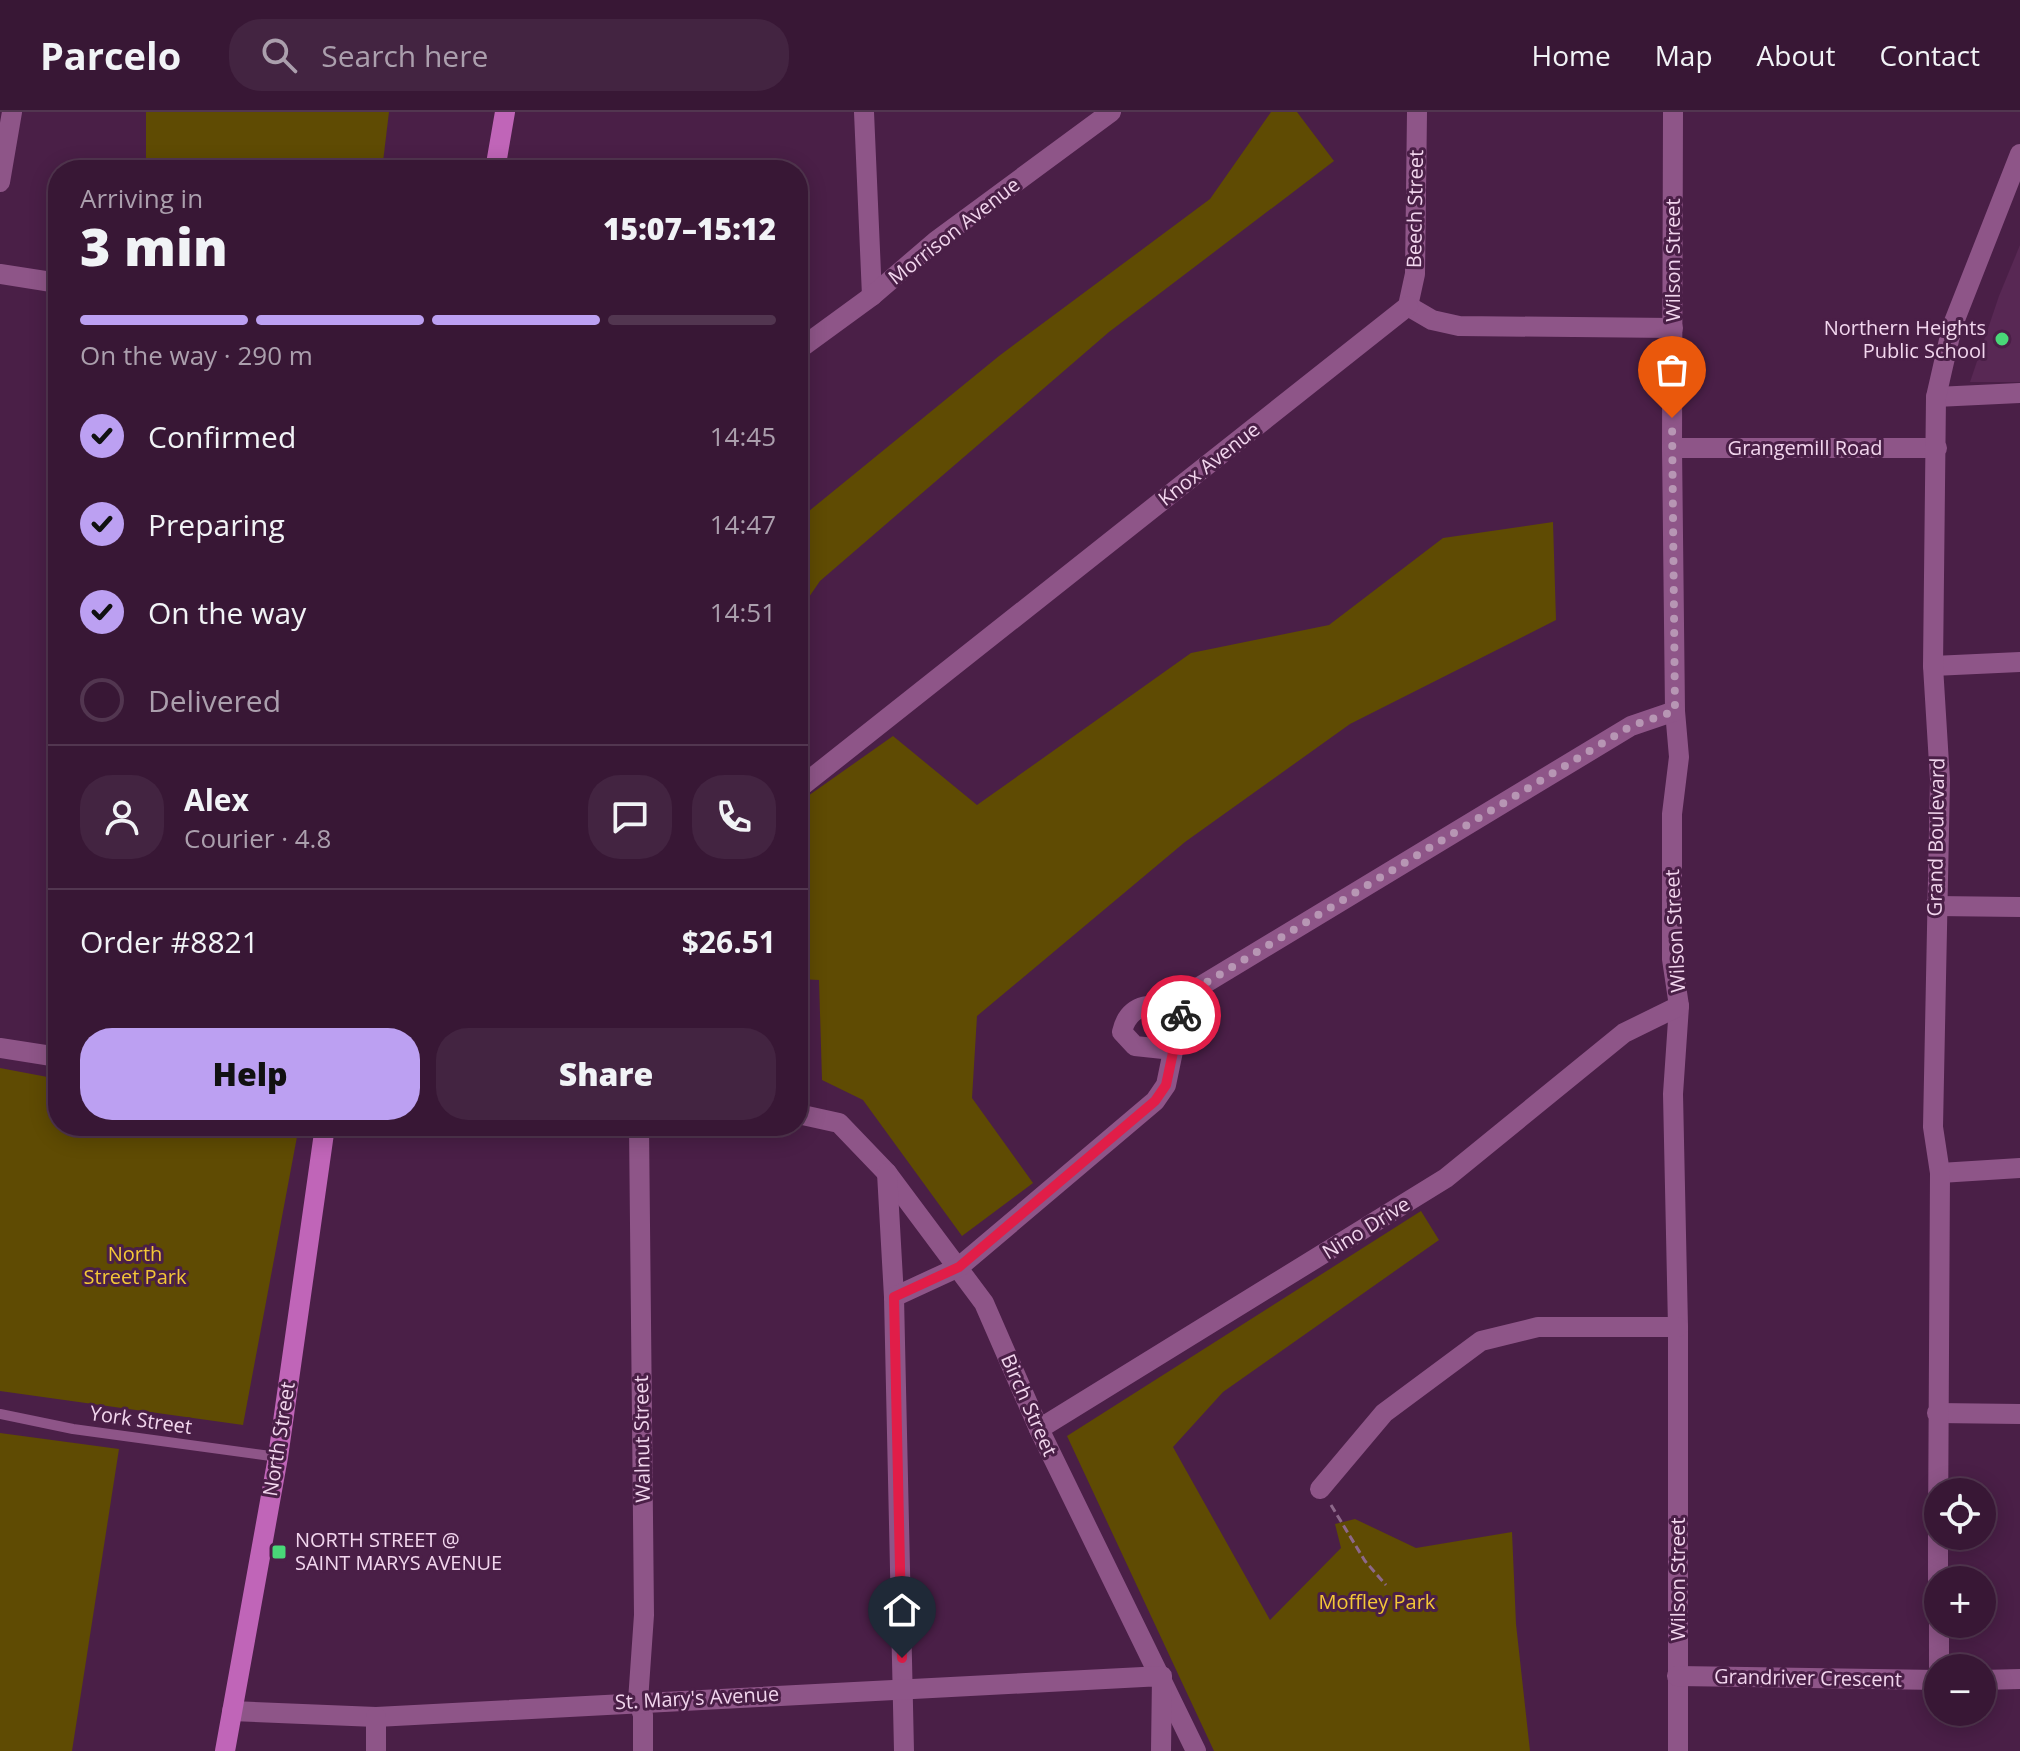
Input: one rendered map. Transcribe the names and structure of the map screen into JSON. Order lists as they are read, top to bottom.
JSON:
{
  "streets": {
    "main road": ["North Street"],
    "street": [
      "Beech Street",
      "Morrison Avenue",
      "Wilson Street",
      "Grangemill Road",
      "Knox Avenue",
      "Grand Boulevard",
      "Nino Drive",
      "Birch Street",
      "Walnut Street",
      "Grandriver Crescent",
      "St. Mary's Avenue"
    ],
    "lane": ["York Street"]
  },
  "crossings": [
    ["Beech Street", "Knox Avenue"],
    ["Wilson Street", "Grangemill Road"],
    ["Wilson Street", "Nino Drive"],
    ["Wilson Street", "Grandriver Crescent"],
    ["Grangemill Road", "Grand Boulevard"],
    ["Nino Drive", "Birch Street"],
    ["Birch Street", "St. Mary's Avenue"],
    ["York Street", "North Street"],
    ["North Street", "St. Mary's Avenue"],
    ["Walnut Street", "St. Mary's Avenue"]
  ],
  "parks": ["North Street Park", "Moffley Park"],
  "places": {
    "other": ["Northern Heights Public School"],
    "transit": ["NORTH STREET @ SAINT MARYS AVENUE"]
  },
  "page": {
    "header": "Parcelo",
    "search": "Search here",
    "nav": [
      "Home",
      "Map",
      "About",
      "Contact"
    ],
    "heading": ["3 min", "Arriving in", "15:07–15:12"],
    "panel": [
      "Alex",
      "Courier · 4.8",
      "Order #8821",
      "$26.51"
    ],
    "bar": "On the way · 290 m",
    "list": [
      ["Confirmed", "14:45"],
      ["Preparing", "14:47"],
      ["On the way", "14:51"],
      "Delivered"
    ],
    "buttons": ["Help", "Share"],
    "map_buttons": ["+", "−"]
  }
}
